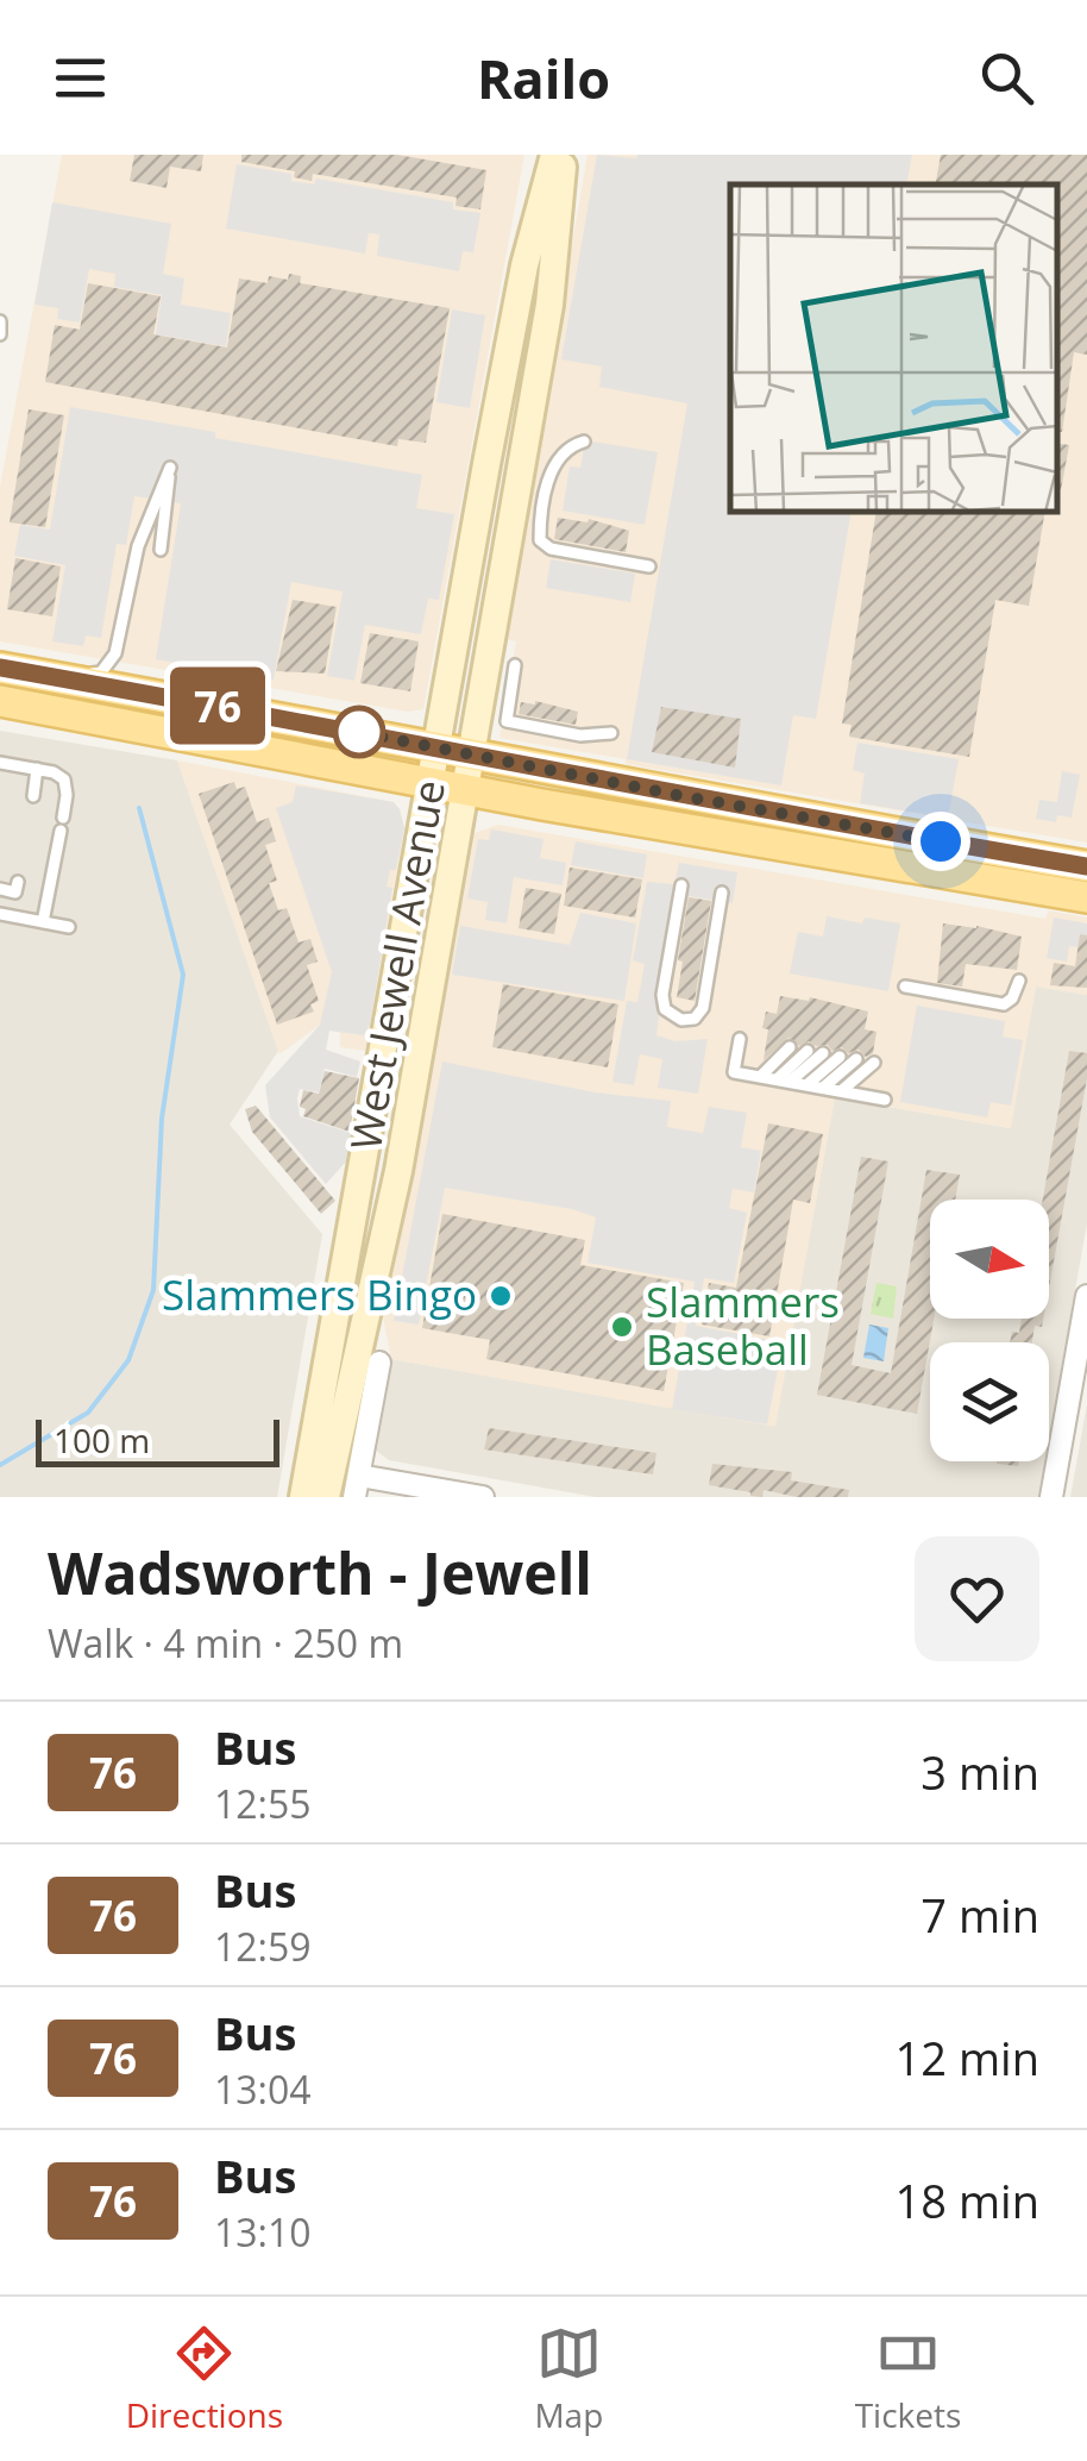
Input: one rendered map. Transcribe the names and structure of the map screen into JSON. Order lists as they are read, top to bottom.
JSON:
{
  "streets": {
    "main road": ["West Jewell Avenue"]
  },
  "places": ["Slammers Bingo", "Slammers Baseball"],
  "lines": ["bus line 76"],
  "scale_bar": "100 m",
  "north": "right",
  "page": {
    "header": "Railo",
    "on_map": "76",
    "scale": "100 m",
    "heading": ["Wadsworth - Jewell", "Walk · 4 min · 250 m"],
    "list": [
      {
        "mark": "76",
        "name": "Bus",
        "note": "12:55",
        "value": "3 min"
      },
      {
        "mark": "76",
        "name": "Bus",
        "note": "12:59",
        "value": "7 min"
      },
      {
        "mark": "76",
        "name": "Bus",
        "note": "13:04",
        "value": "12 min"
      },
      {
        "mark": "76",
        "name": "Bus",
        "note": "13:10",
        "value": "18 min"
      }
    ],
    "tabs": ["Directions", "Map", "Tickets"]
  }
}
